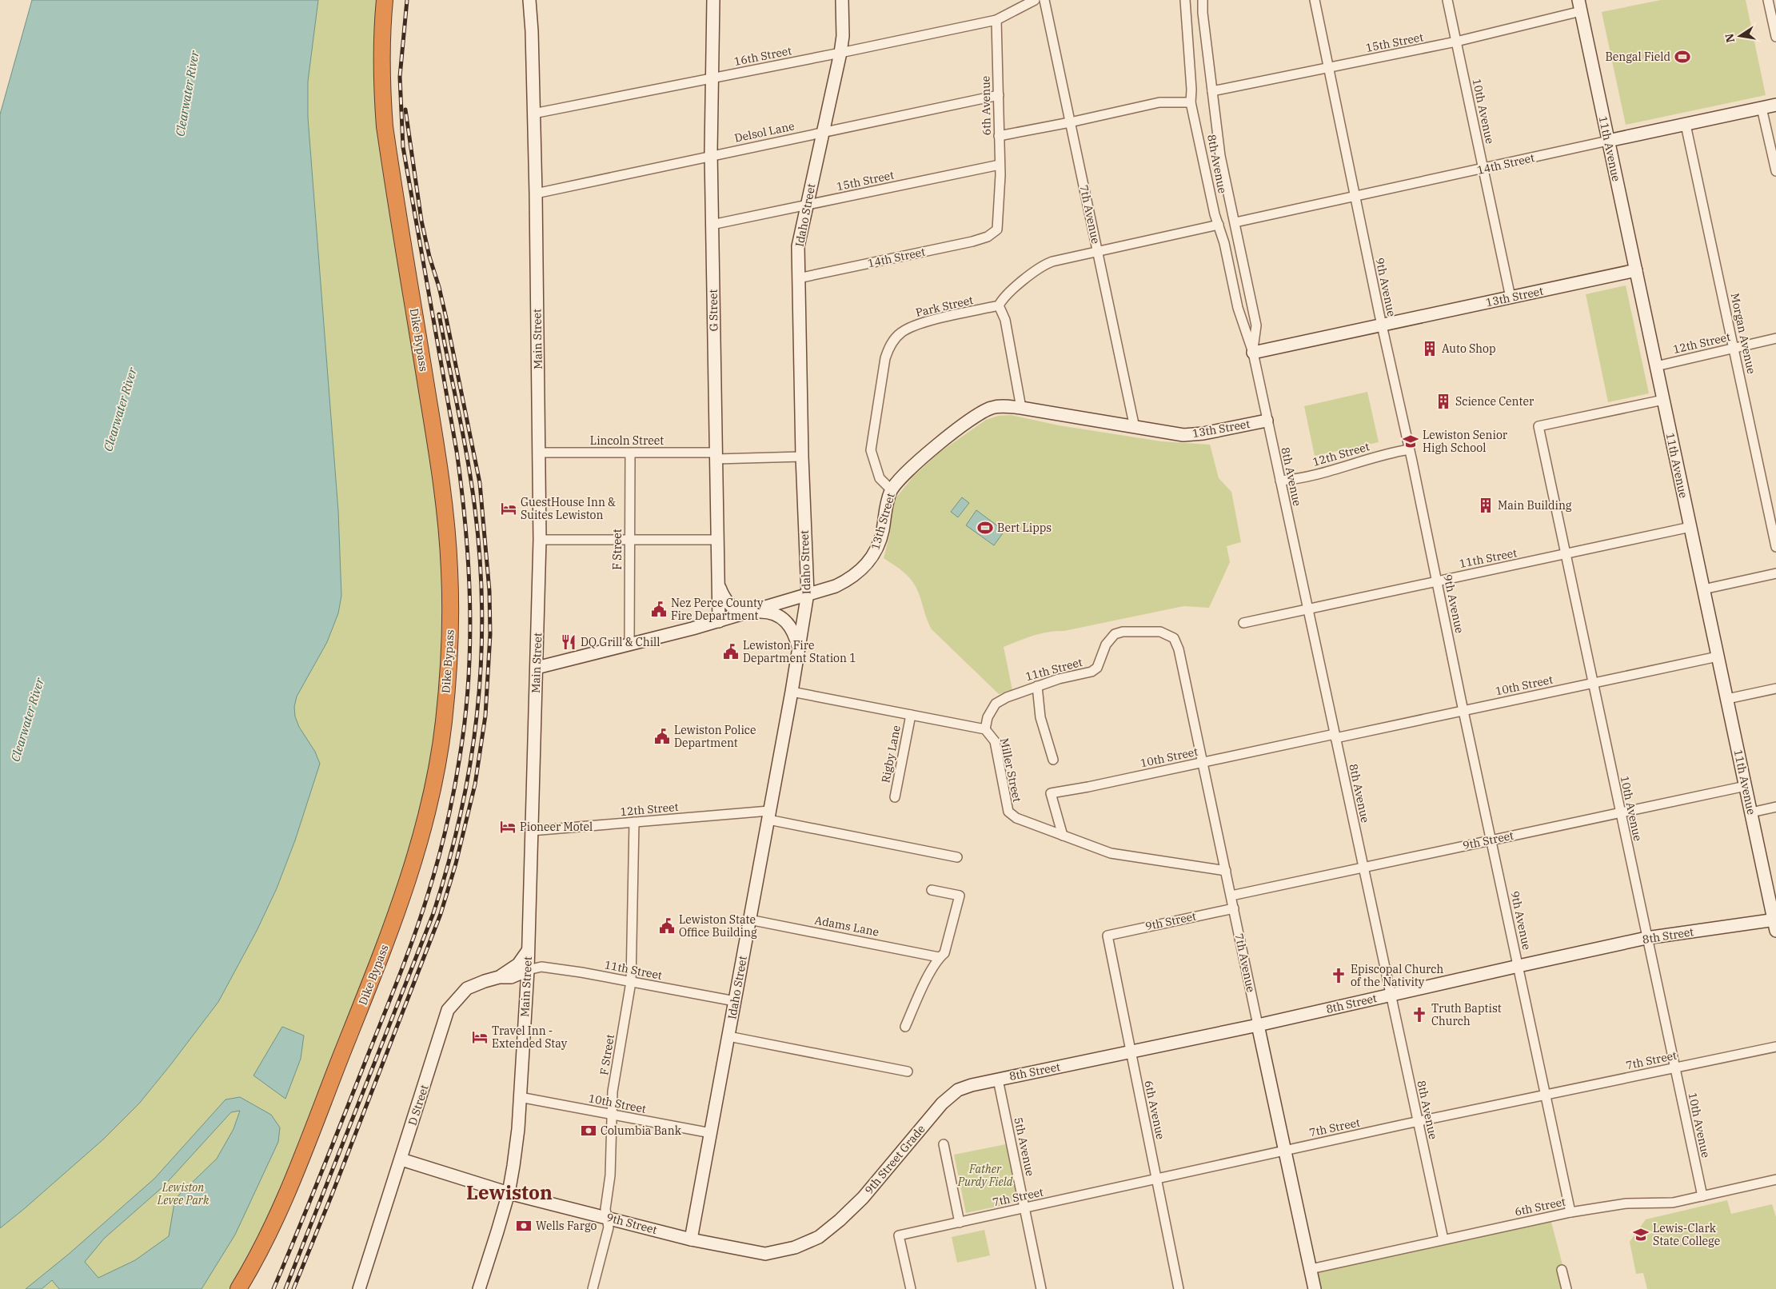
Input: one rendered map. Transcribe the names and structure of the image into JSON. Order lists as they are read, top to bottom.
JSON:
{
  "streets": {
    "highway": ["Dike Bypass"],
    "main road": [
      "11th Avenue",
      "14th Street",
      "7th Avenue",
      "Idaho Street",
      "13th Street",
      "G Street",
      "Main Street",
      "9th Street",
      "8th Street",
      "D Street",
      "9th Street Grade"
    ],
    "street": [
      "15th Street",
      "16th Street",
      "6th Avenue",
      "10th Avenue",
      "Delsol Lane",
      "8th Avenue",
      "9th Avenue",
      "Park Street",
      "Morgan Avenue",
      "12th Street",
      "Lincoln Street",
      "F Street",
      "11th Street",
      "10th Street",
      "Rigby Lane",
      "Miller Street",
      "Adams Lane",
      "7th Street",
      "5th Avenue",
      "6th Street"
    ]
  },
  "crossings": [
    ["15th Street", "6th Avenue"],
    ["15th Street", "10th Avenue"],
    ["15th Street", "11th Avenue"],
    ["15th Street", "8th Avenue"],
    ["15th Street", "Idaho Street"],
    ["15th Street", "9th Avenue"],
    ["15th Street", "G Street"],
    ["16th Street", "6th Avenue"],
    ["16th Street", "Idaho Street"],
    ["16th Street", "G Street"],
    ["16th Street", "Main Street"],
    ["6th Avenue", "Delsol Lane"],
    ["6th Avenue", "14th Street"],
    ["6th Avenue", "9th Street"],
    ["6th Avenue", "8th Street"],
    ["6th Avenue", "7th Street"],
    ["10th Avenue", "11th Avenue"],
    ["10th Avenue", "14th Street"],
    ["10th Avenue", "13th Street"],
    ["10th Avenue", "11th Street"],
    ["10th Avenue", "10th Street"],
    ["10th Avenue", "9th Street"],
    ["10th Avenue", "8th Street"],
    ["10th Avenue", "7th Street"],
    ["10th Avenue", "6th Street"],
    ["Delsol Lane", "Idaho Street"],
    ["Delsol Lane", "G Street"],
    ["Delsol Lane", "Main Street"],
    ["11th Avenue", "14th Street"],
    ["11th Avenue", "13th Street"],
    ["11th Avenue", "12th Street"],
    ["11th Avenue", "11th Street"],
    ["11th Avenue", "10th Street"],
    ["11th Avenue", "9th Street"],
    ["11th Avenue", "8th Street"],
    ["8th Avenue", "14th Street"],
    ["8th Avenue", "13th Street"],
    ["8th Avenue", "12th Street"],
    ["8th Avenue", "11th Street"],
    ["8th Avenue", "10th Street"],
    ["8th Avenue", "9th Street"],
    ["8th Avenue", "8th Street"],
    ["8th Avenue", "7th Street"],
    ["8th Avenue", "6th Street"],
    ["14th Street", "Idaho Street"],
    ["14th Street", "9th Avenue"],
    ["14th Street", "Morgan Avenue"],
    ["7th Avenue", "13th Street"],
    ["7th Avenue", "11th Street"],
    ["7th Avenue", "10th Street"],
    ["7th Avenue", "Miller Street"],
    ["7th Avenue", "9th Street"],
    ["7th Avenue", "8th Street"],
    ["7th Avenue", "7th Street"],
    ["7th Avenue", "6th Street"],
    ["Idaho Street", "13th Street"],
    ["Idaho Street", "12th Street"],
    ["Idaho Street", "Lincoln Street"],
    ["Idaho Street", "11th Street"],
    ["Idaho Street", "10th Street"],
    ["Idaho Street", "Miller Street"],
    ["Idaho Street", "9th Street"],
    ["Idaho Street", "Adams Lane"],
    ["9th Avenue", "13th Street"],
    ["9th Avenue", "12th Street"],
    ["9th Avenue", "11th Street"],
    ["9th Avenue", "10th Street"],
    ["9th Avenue", "9th Street"],
    ["9th Avenue", "8th Street"],
    ["9th Avenue", "7th Street"],
    ["9th Avenue", "6th Street"],
    ["13th Street", "Park Street"],
    ["13th Street", "G Street"],
    ["13th Street", "Main Street"],
    ["13th Street", "F Street"],
    ["G Street", "Lincoln Street"],
    ["Morgan Avenue", "12th Street"],
    ["Main Street", "12th Street"],
    ["Main Street", "Lincoln Street"],
    ["Main Street", "11th Street"],
    ["Main Street", "10th Street"],
    ["Main Street", "9th Street"],
    ["Main Street", "D Street"],
    ["12th Street", "F Street"],
    ["Lincoln Street", "F Street"],
    ["F Street", "11th Street"],
    ["F Street", "10th Street"],
    ["F Street", "9th Street"],
    ["11th Street", "Miller Street"],
    ["11th Street", "D Street"],
    ["10th Street", "Miller Street"],
    ["Rigby Lane", "Miller Street"],
    ["9th Street", "D Street"],
    ["9th Street", "9th Street Grade"],
    ["8th Street", "5th Avenue"],
    ["8th Street", "9th Street Grade"],
    ["7th Street", "5th Avenue"],
    ["5th Avenue", "9th Street Grade"]
  ],
  "districts": ["Lewiston"],
  "water": ["Clearwater River"],
  "parks": ["Father Purdy Field", "Lewiston Levee Park"],
  "places": {
    "sports": ["Bengal Field", "Bert Lipps"],
    "building": ["Auto Shop", "Science Center", "Main Building"],
    "school or university": ["Lewiston Senior High School", "Lewis-Clark State College"],
    "hotel": ["GuestHouse Inn & Suites Lewiston", "Pioneer Motel", "Travel Inn - Extended Stay"],
    "public building": [
      "Nez Perce County Fire Department",
      "Lewiston Fire Department Station 1",
      "Lewiston Police Department",
      "Lewiston State Office Building"
    ],
    "restaurant": ["DQ Grill & Chill"],
    "church": ["Episcopal Church of the Nativity", "Truth Baptist Church"],
    "bank": ["Columbia Bank", "Wells Fargo"]
  },
  "north": "left"
}
